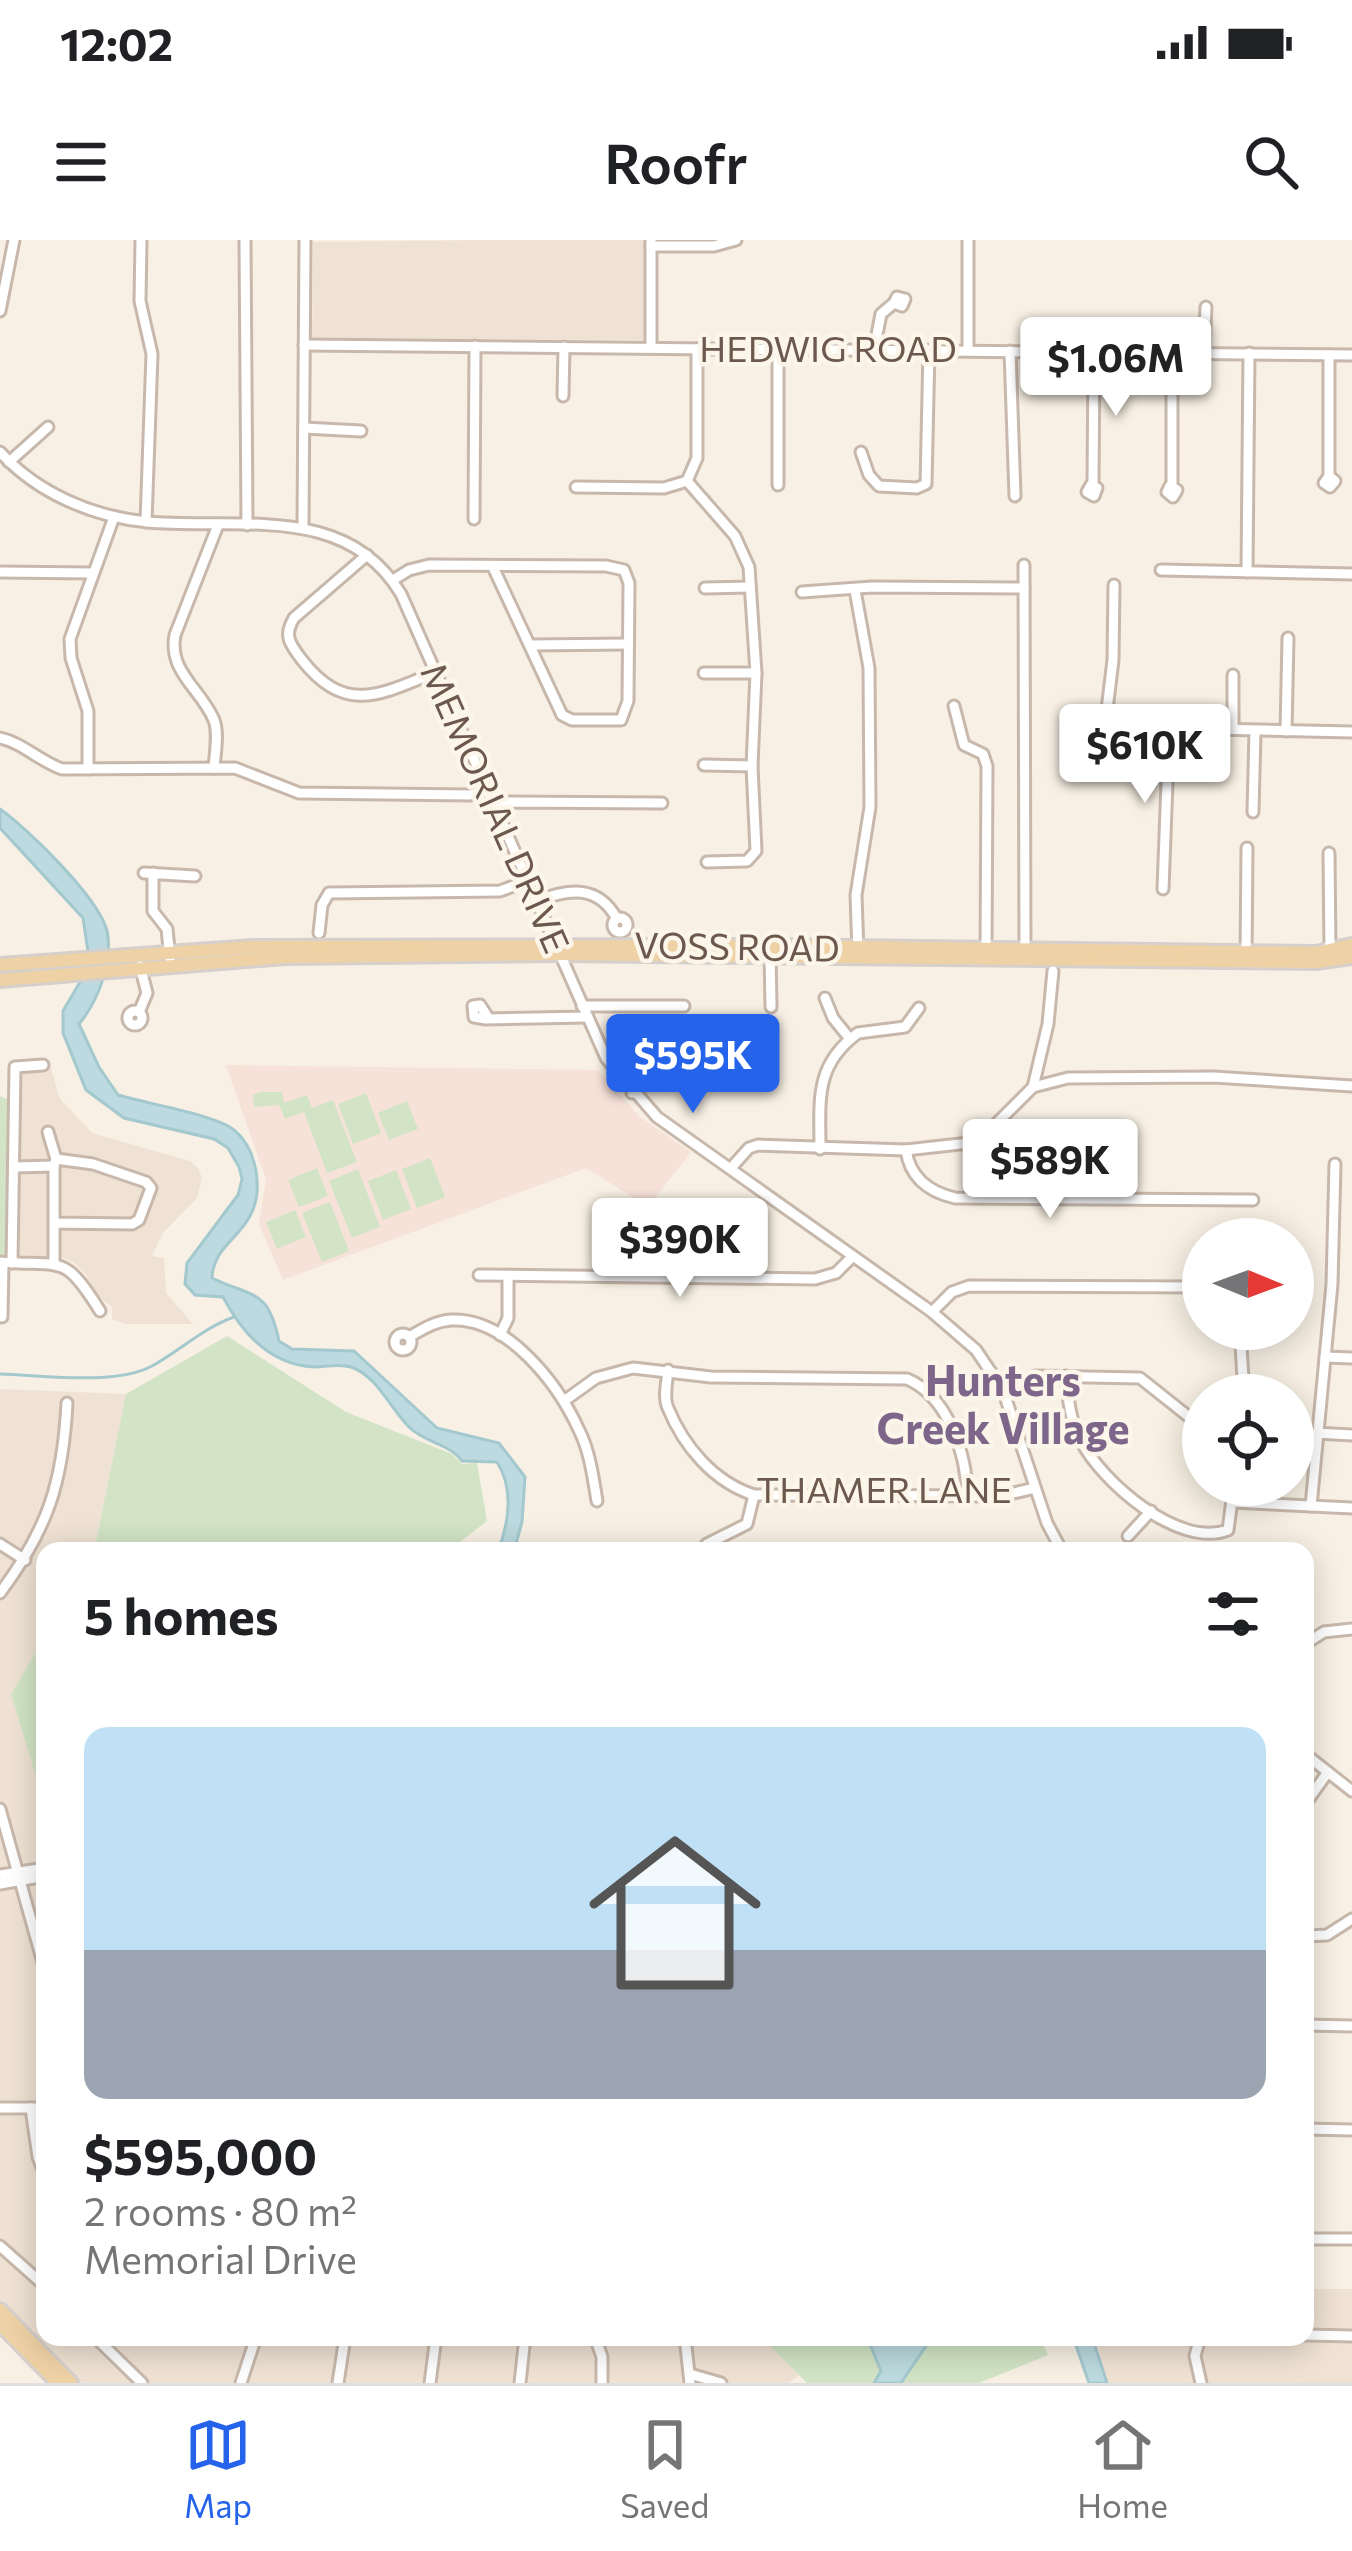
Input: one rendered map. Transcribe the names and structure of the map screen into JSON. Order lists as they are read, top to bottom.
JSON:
{
  "streets": {
    "main road": ["VOSS ROAD"],
    "street": ["HEDWIG ROAD", "MEMORIAL DRIVE", "THAMER LANE"]
  },
  "crossings": [
    ["MEMORIAL DRIVE", "VOSS ROAD"],
    ["MEMORIAL DRIVE", "THAMER LANE"]
  ],
  "districts": ["Hunters Creek Village"],
  "north": "right",
  "page": {
    "status": "12:02",
    "header": "Roofr",
    "price": [
      "$1.06M",
      "$610K",
      "$595K",
      "$589K",
      "$390K"
    ],
    "heading": "5 homes",
    "list": [
      {
        "name": "$595,000",
        "note": "2 rooms · 80 m² · Memorial Drive"
      }
    ],
    "tabs": ["Map", "Saved", "Home"]
  }
}
